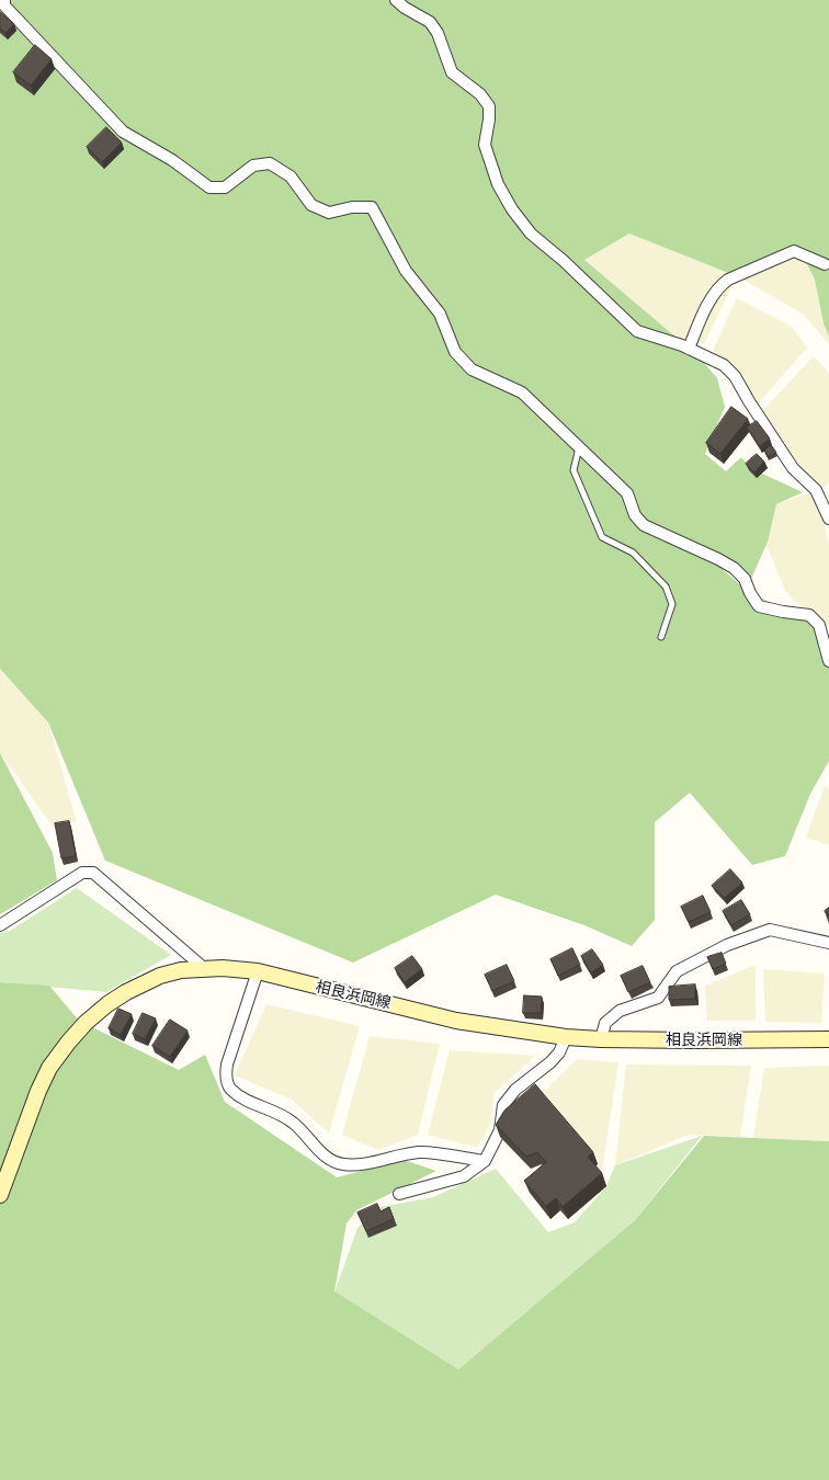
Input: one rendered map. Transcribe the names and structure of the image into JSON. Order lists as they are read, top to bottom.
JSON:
{
  "streets": {
    "main road": ["相良浜岡線"]
  }
}
